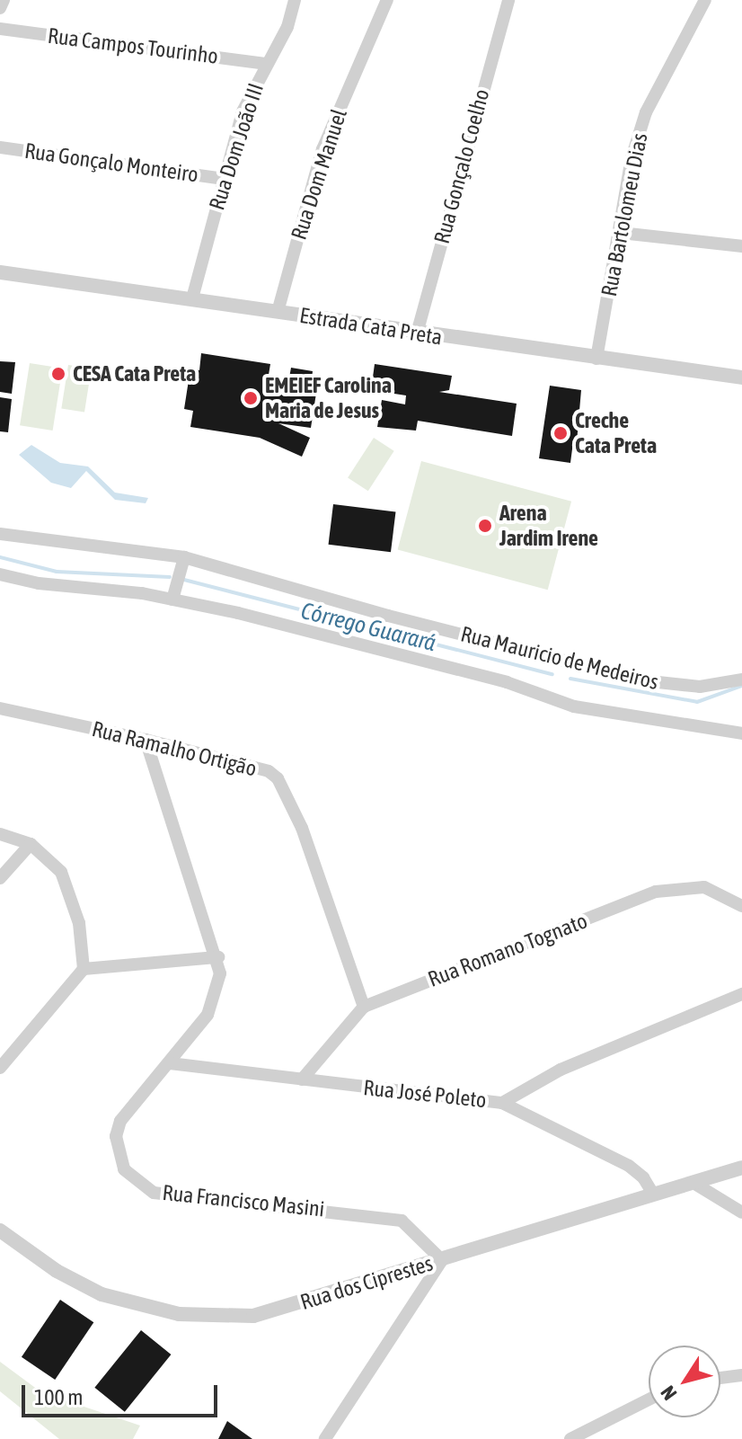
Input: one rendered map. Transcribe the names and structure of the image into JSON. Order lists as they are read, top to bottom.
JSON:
{
  "streets": {
    "street": [
      "Rua Campos Tourinho",
      "Rua Dom João III",
      "Rua Gonçalo Monteiro",
      "Rua Gonçalo Coelho",
      "Rua Dom Manuel",
      "Rua Bartolomeu Dias",
      "Estrada Cata Preta",
      "Rua Mauricio de Medeiros",
      "Rua Ramalho Ortigão",
      "Rua Romano Tognato",
      "Rua José Poleto",
      "Rua Francisco Masini",
      "Rua dos Ciprestes"
    ]
  },
  "crossings": [
    ["Rua Campos Tourinho", "Rua Dom João III"],
    ["Rua Dom João III", "Rua Gonçalo Monteiro"],
    ["Rua Dom João III", "Estrada Cata Preta"],
    ["Rua Gonçalo Coelho", "Estrada Cata Preta"],
    ["Rua Dom Manuel", "Estrada Cata Preta"],
    ["Rua Bartolomeu Dias", "Estrada Cata Preta"],
    ["Rua Ramalho Ortigão", "Rua Romano Tognato"],
    ["Rua Ramalho Ortigão", "Rua Francisco Masini"],
    ["Rua Romano Tognato", "Rua José Poleto"],
    ["Rua José Poleto", "Rua Francisco Masini"],
    ["Rua José Poleto", "Rua dos Ciprestes"],
    ["Rua Francisco Masini", "Rua dos Ciprestes"]
  ],
  "water": ["Córrego Guarará"],
  "places": [
    "CESA Cata Preta",
    "EMEIEF Carolina Maria de Jesus",
    "Creche Cata Preta",
    "Arena Jardim Irene"
  ],
  "scale_bar": "100 m",
  "north": "bottom left"
}
